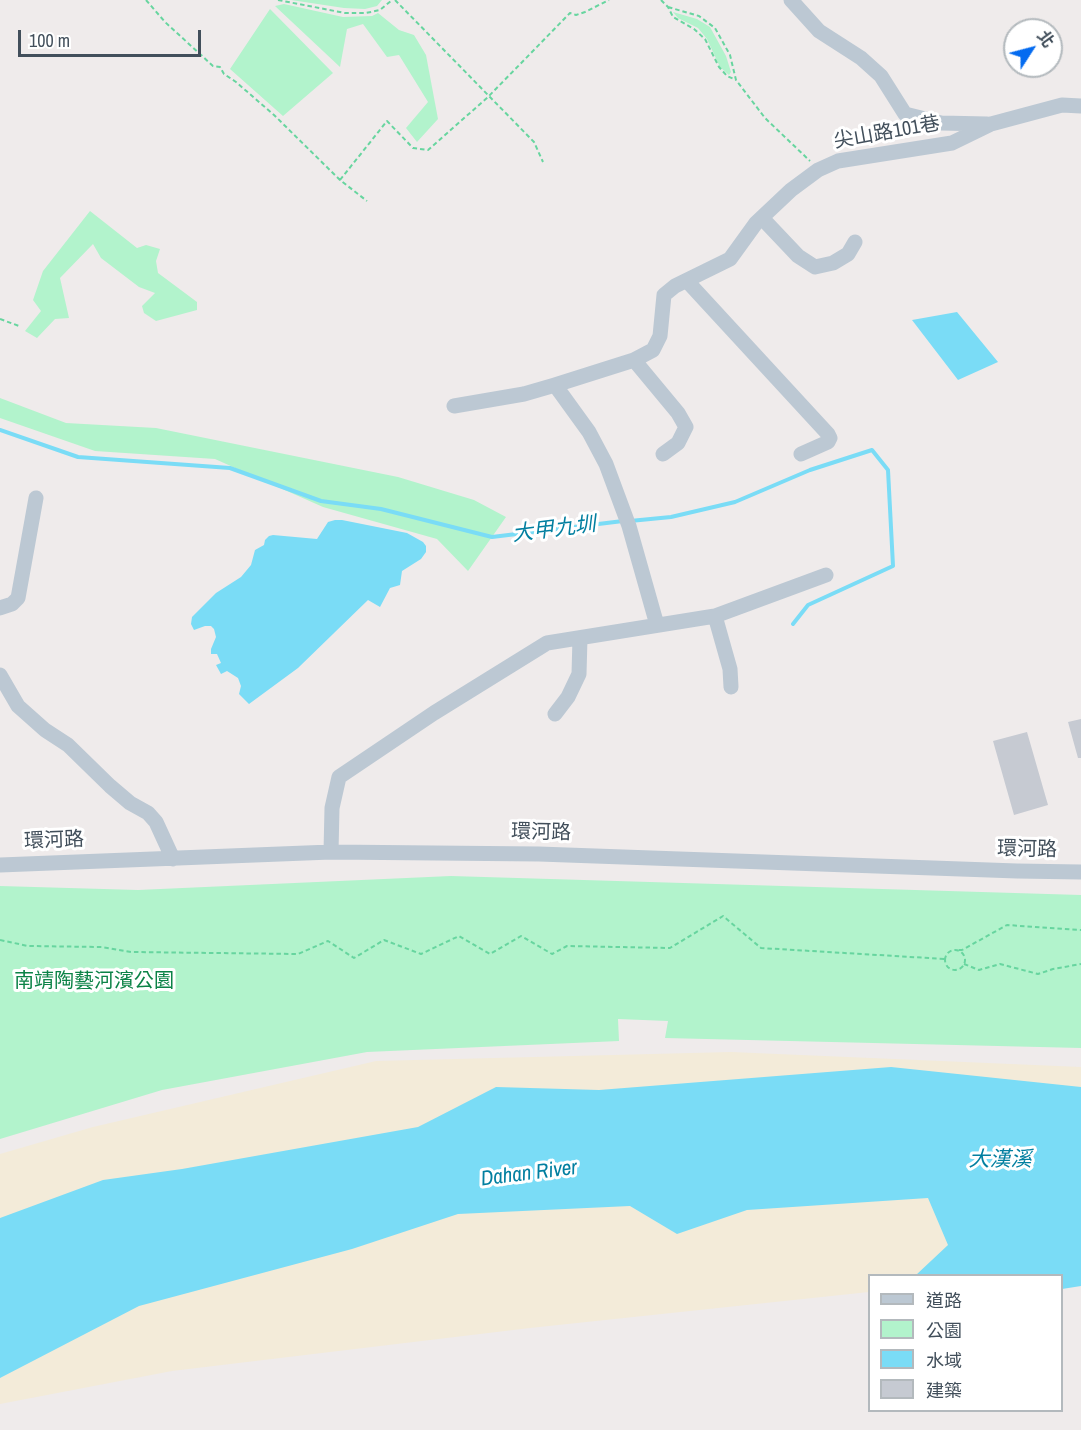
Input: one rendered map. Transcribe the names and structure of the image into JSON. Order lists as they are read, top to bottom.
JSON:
{
  "streets": {
    "street": ["尖山路101巷", "環河路"]
  },
  "water": ["大甲九圳", "大漢溪", "Dahan River"],
  "parks": ["南靖陶藝河濱公園"],
  "legend": [
    "道路",
    "公園",
    "水域",
    "建築"
  ],
  "scale_bar": "100 m",
  "north": "top right"
}
